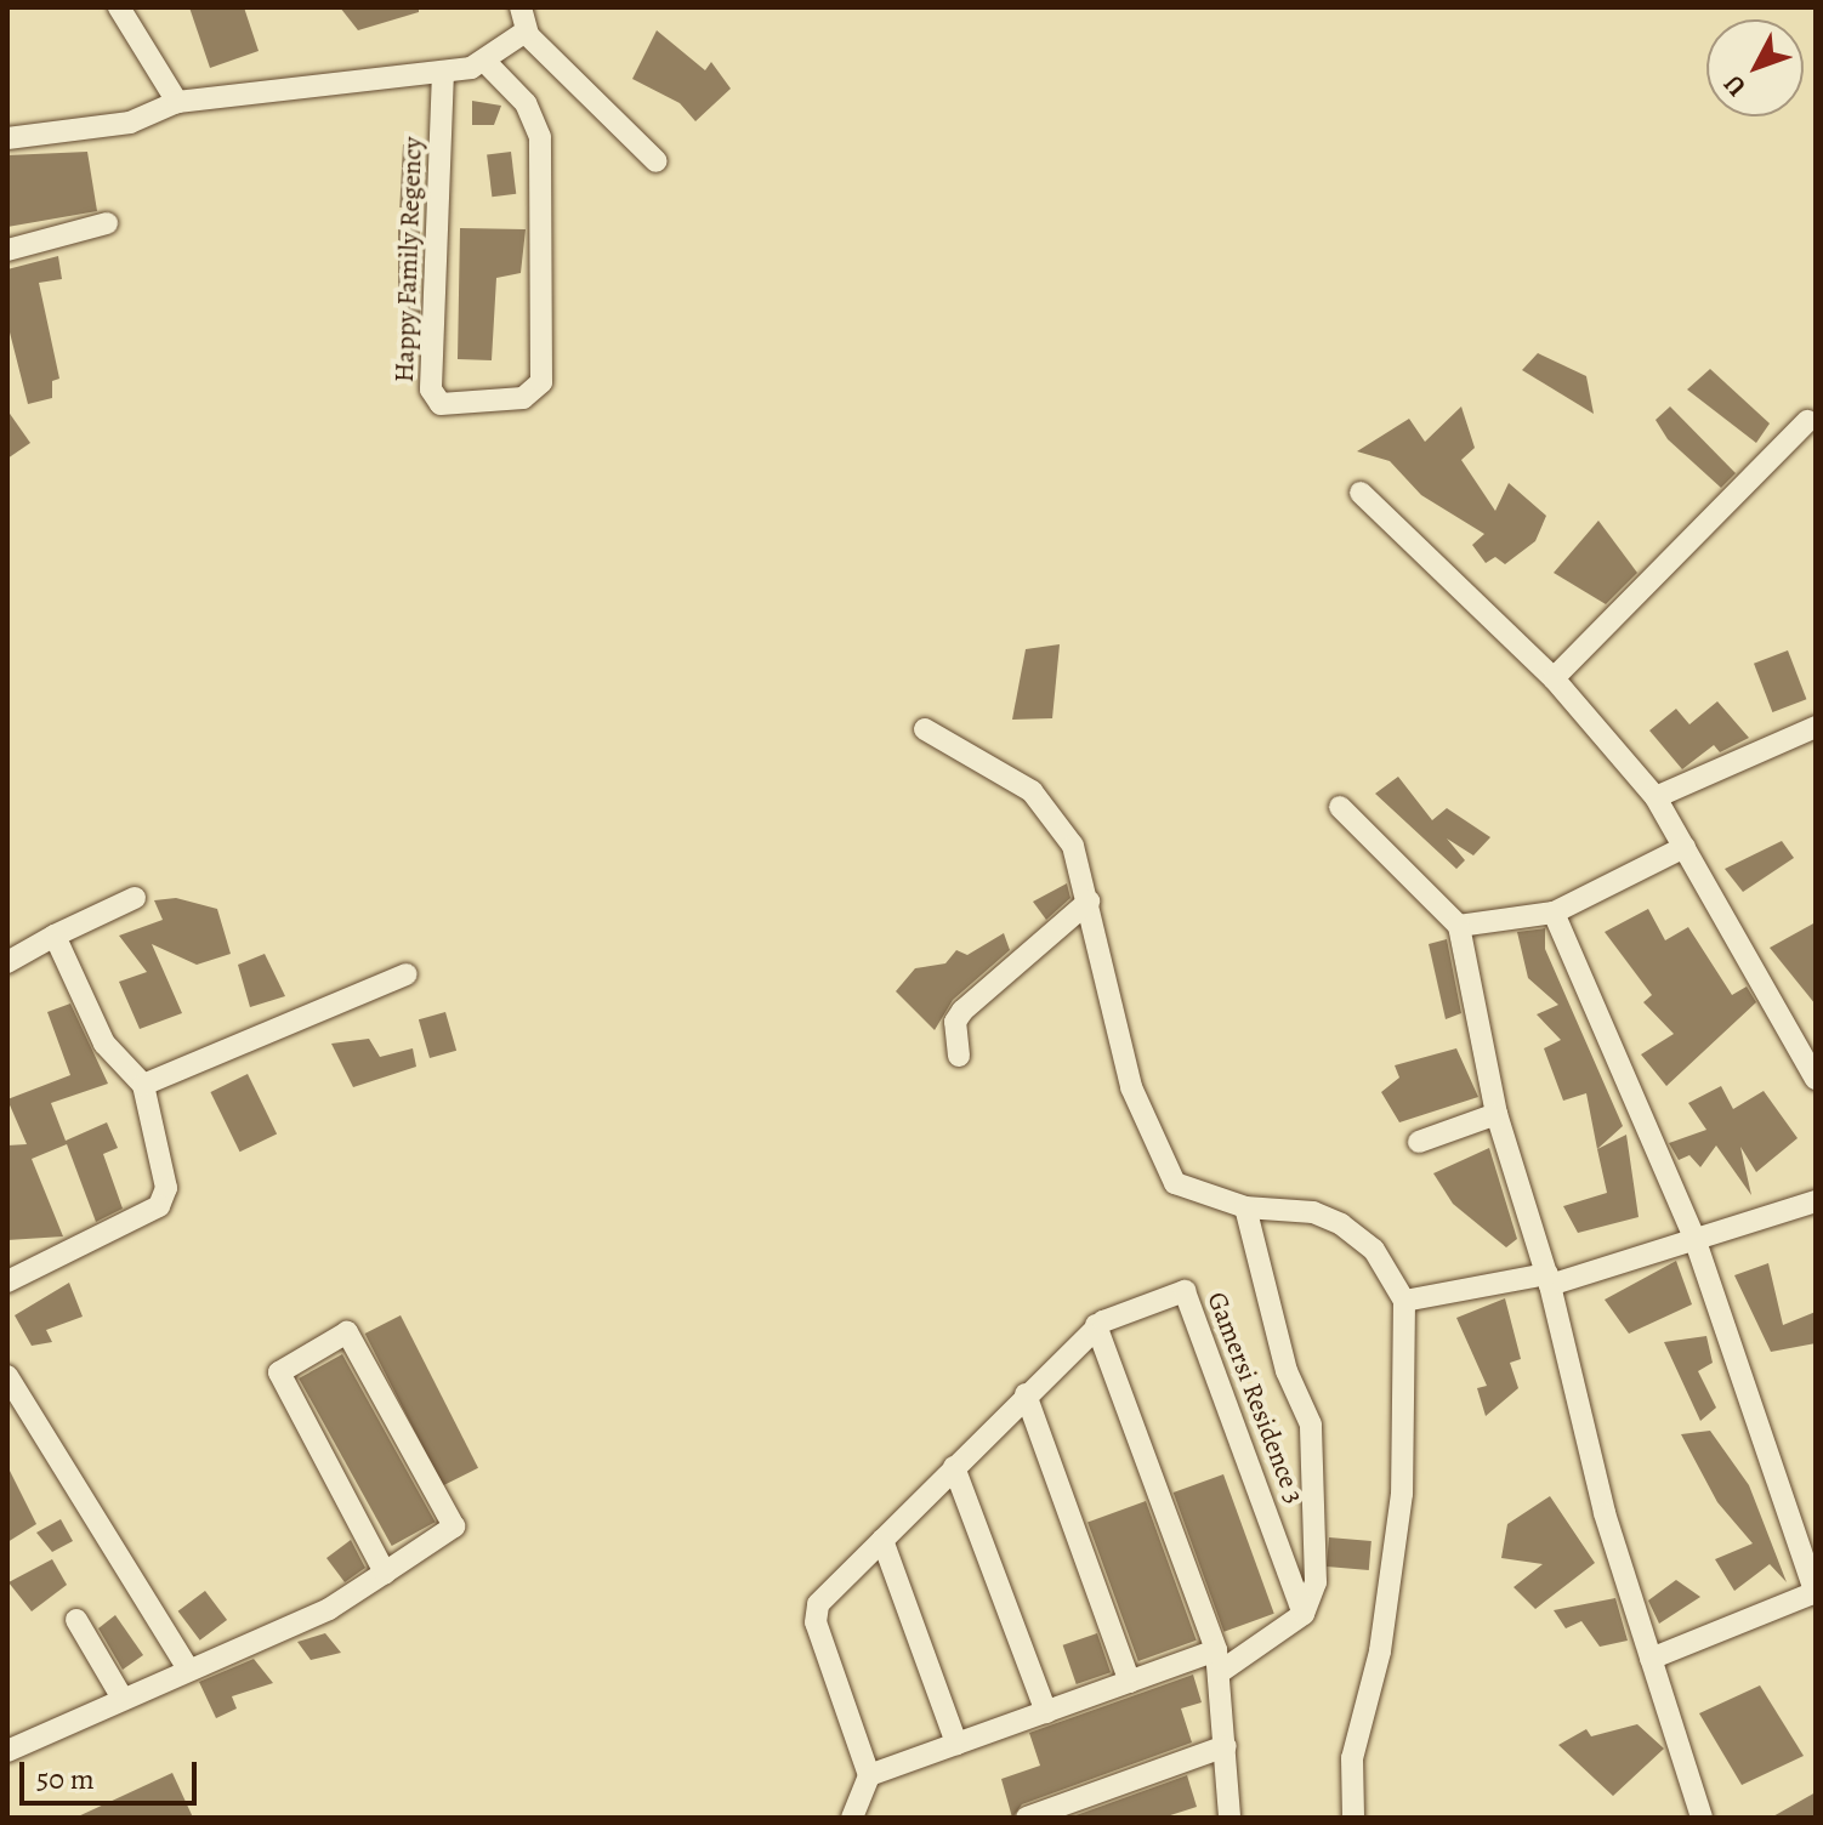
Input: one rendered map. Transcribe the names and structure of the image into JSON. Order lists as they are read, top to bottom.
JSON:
{
  "streets": {
    "street": ["Happy Family Regency", "Gamersi Residence 3"]
  },
  "scale_bar": "50 m",
  "north": "bottom left"
}
